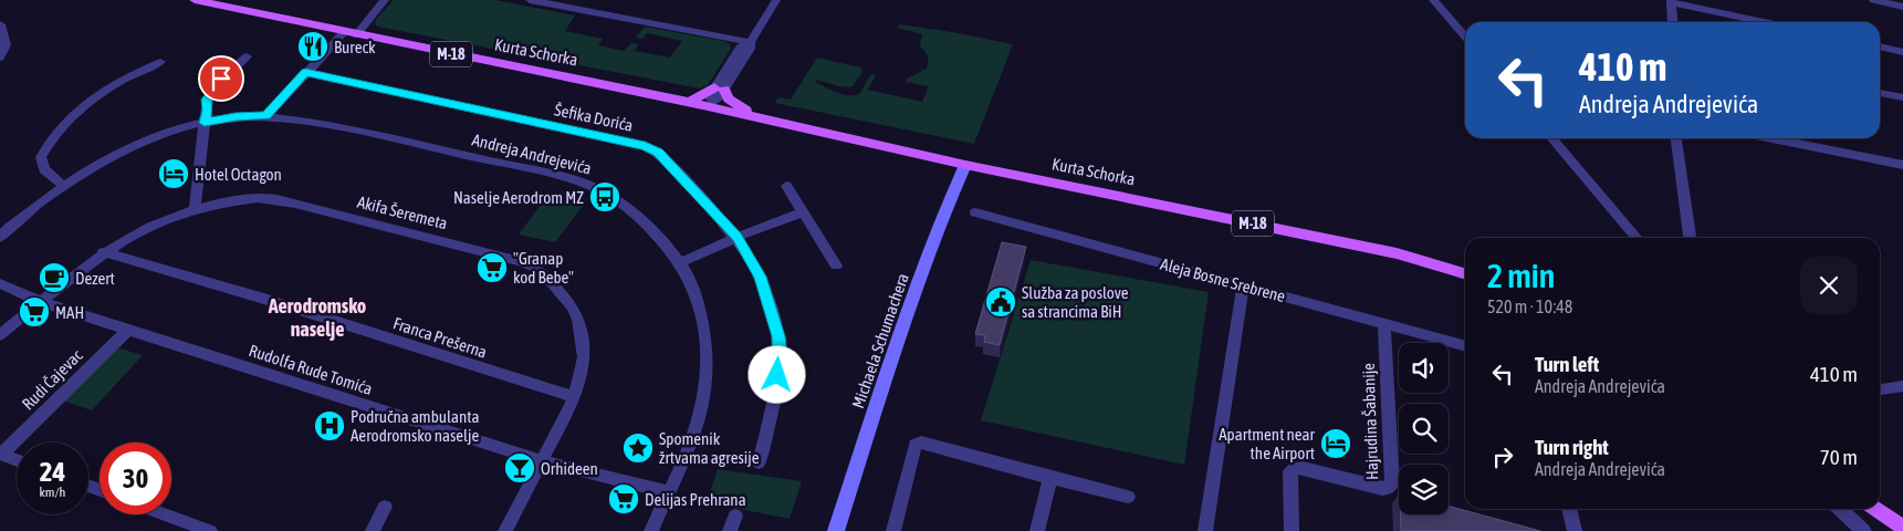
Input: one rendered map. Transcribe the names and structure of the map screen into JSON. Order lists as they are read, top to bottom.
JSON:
{
  "streets": {
    "main road": ["Kurta Schorka", "M-18", "Michaela Schumachera"],
    "street": [
      "Šefika Dorića",
      "Andreja Andrejevića",
      "Akifa Šeremeta",
      "Aleja Bosne Srebrene",
      "Franca Prešerna",
      "Rudolfa Rude Tomića",
      "Rudi Čajevac",
      "Hajrudina Šabanije"
    ]
  },
  "crossings": [
    ["Kurta Schorka", "Michaela Schumachera"],
    ["Andreja Andrejevića", "Rudolfa Rude Tomića"],
    ["Akifa Šeremeta", "Franca Prešerna"],
    ["Akifa Šeremeta", "Rudolfa Rude Tomića"],
    ["Aleja Bosne Srebrene", "Hajrudina Šabanije"],
    ["Rudolfa Rude Tomića", "Rudi Čajevac"]
  ],
  "districts": ["Aerodromsko naselje"],
  "places": {
    "restaurant": ["Bureck"],
    "hotel": ["Hotel Octagon", "Apartment near the Airport"],
    "bus stop": ["Naselje Aerodrom MZ"],
    "supermarket": ["\"Granap kod Bebe\"", "MAH", "Delijas Prehrana"],
    "cafe": ["Dezert"],
    "public building": ["Služba za poslove sa strancima BiH"],
    "hospital": ["Područna ambulanta Aerodromsko naselje"],
    "place": ["Spomenik žrtvama agresije"],
    "bar": ["Orhideen"]
  },
  "page": {
    "turn": ["410 m", "Andreja Andrejevića"],
    "heading": ["2 min", "520 m · 10:48"],
    "list": [
      {
        "name": "Turn left",
        "note": "Andreja Andrejevića",
        "value": "410 m"
      },
      {
        "name": "Turn right",
        "note": "Andreja Andrejevića",
        "value": "70 m"
      }
    ],
    "speed": "24 km/h",
    "limit": "30"
  }
}
